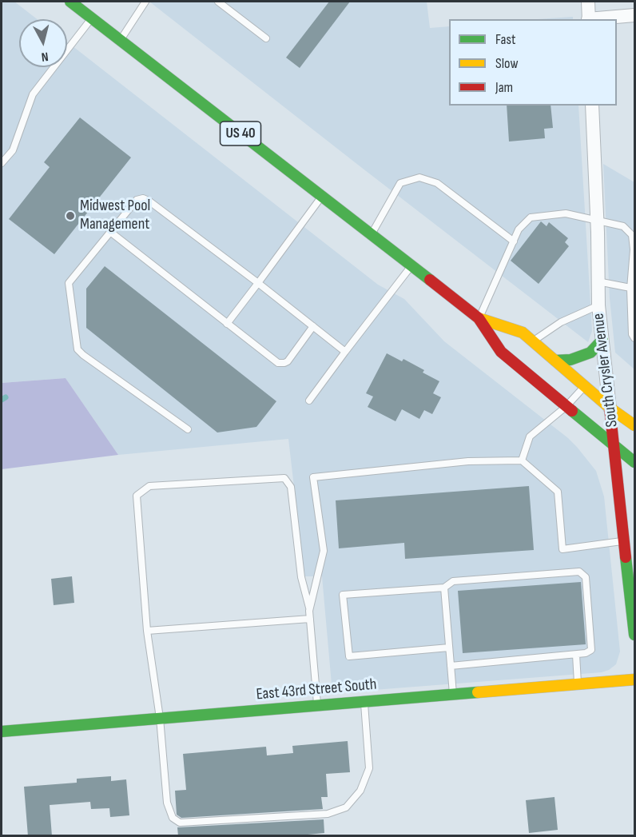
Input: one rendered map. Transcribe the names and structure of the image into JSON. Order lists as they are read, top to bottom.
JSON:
{
  "streets": {
    "main road": ["US 40", "South Crysler Avenue", "East 43rd Street South"]
  },
  "crossings": [
    ["US 40", "South Crysler Avenue"]
  ],
  "places": ["Midwest Pool Management"],
  "legend": ["Fast", "Slow", "Jam"],
  "north": "bottom"
}
